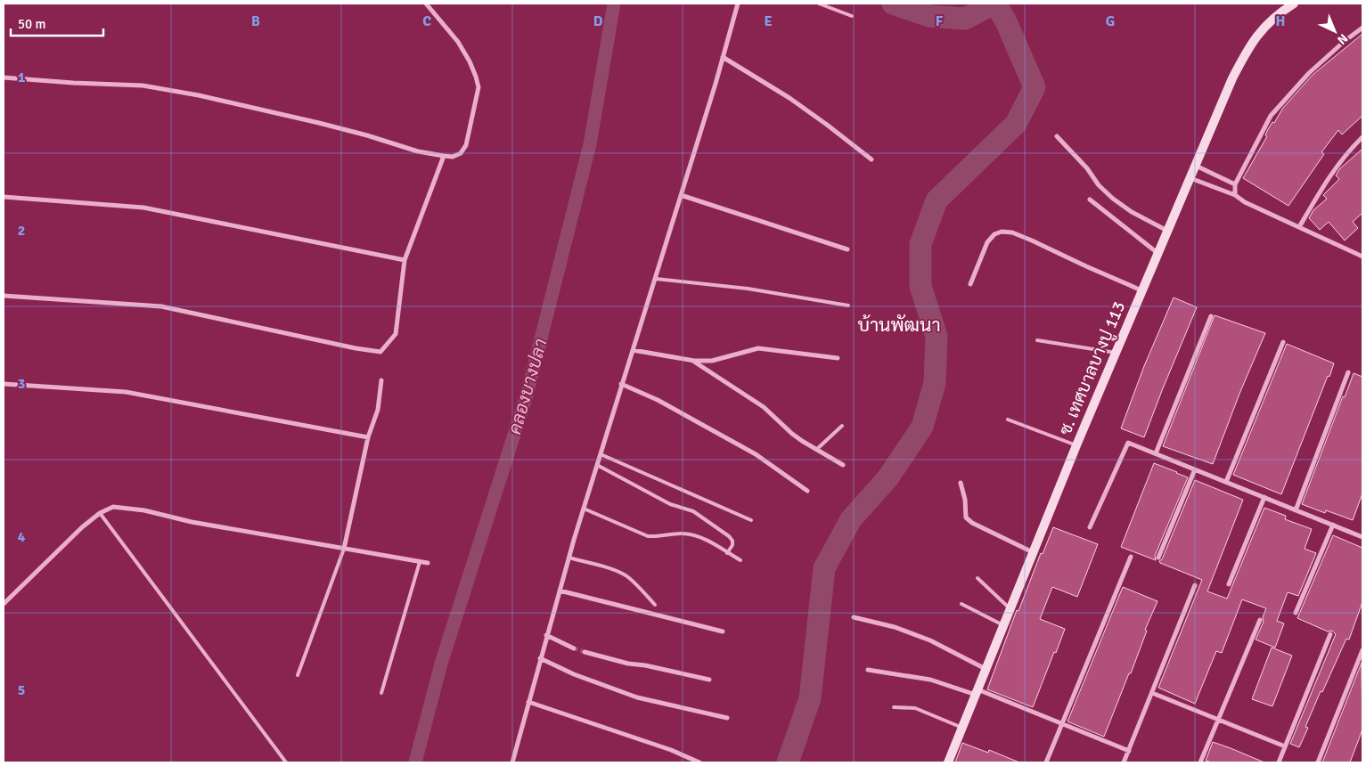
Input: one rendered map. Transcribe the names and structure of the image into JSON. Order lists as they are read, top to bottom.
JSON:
{
  "streets": {
    "street": ["ซ. เทศบาลบางปู 113"]
  },
  "districts": ["บ้านพัฒนา"],
  "water": ["คลองบางปลา"],
  "scale_bar": "50 m",
  "north": "bottom right",
  "grid": {
    "columns": [
      "B",
      "C",
      "D",
      "E",
      "F",
      "G",
      "H"
    ],
    "rows": [
      "1",
      "2",
      "3",
      "4",
      "5"
    ]
  }
}
